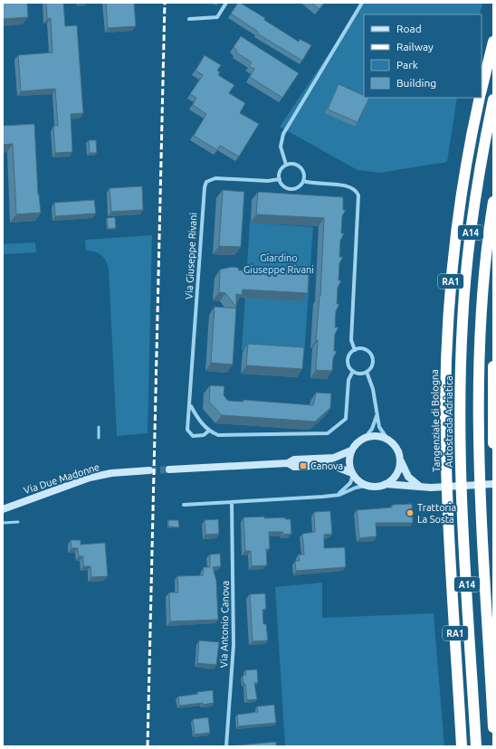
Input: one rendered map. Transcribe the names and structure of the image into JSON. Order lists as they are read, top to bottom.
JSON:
{
  "streets": {
    "highway": [
      "A14",
      "RA1",
      "Tangenziale di Bologna",
      "Autostrada Adriatica"
    ],
    "main road": ["Via Due Madonne"],
    "street": ["Via Giuseppe Rivani", "Via Antonio Canova"]
  },
  "parks": ["Giardino Giuseppe Rivani"],
  "places": {
    "transit": ["Canova"],
    "other": ["Trattoria La Sosta"]
  },
  "legend": [
    "Road",
    "Railway",
    "Park",
    "Building"
  ]
}
